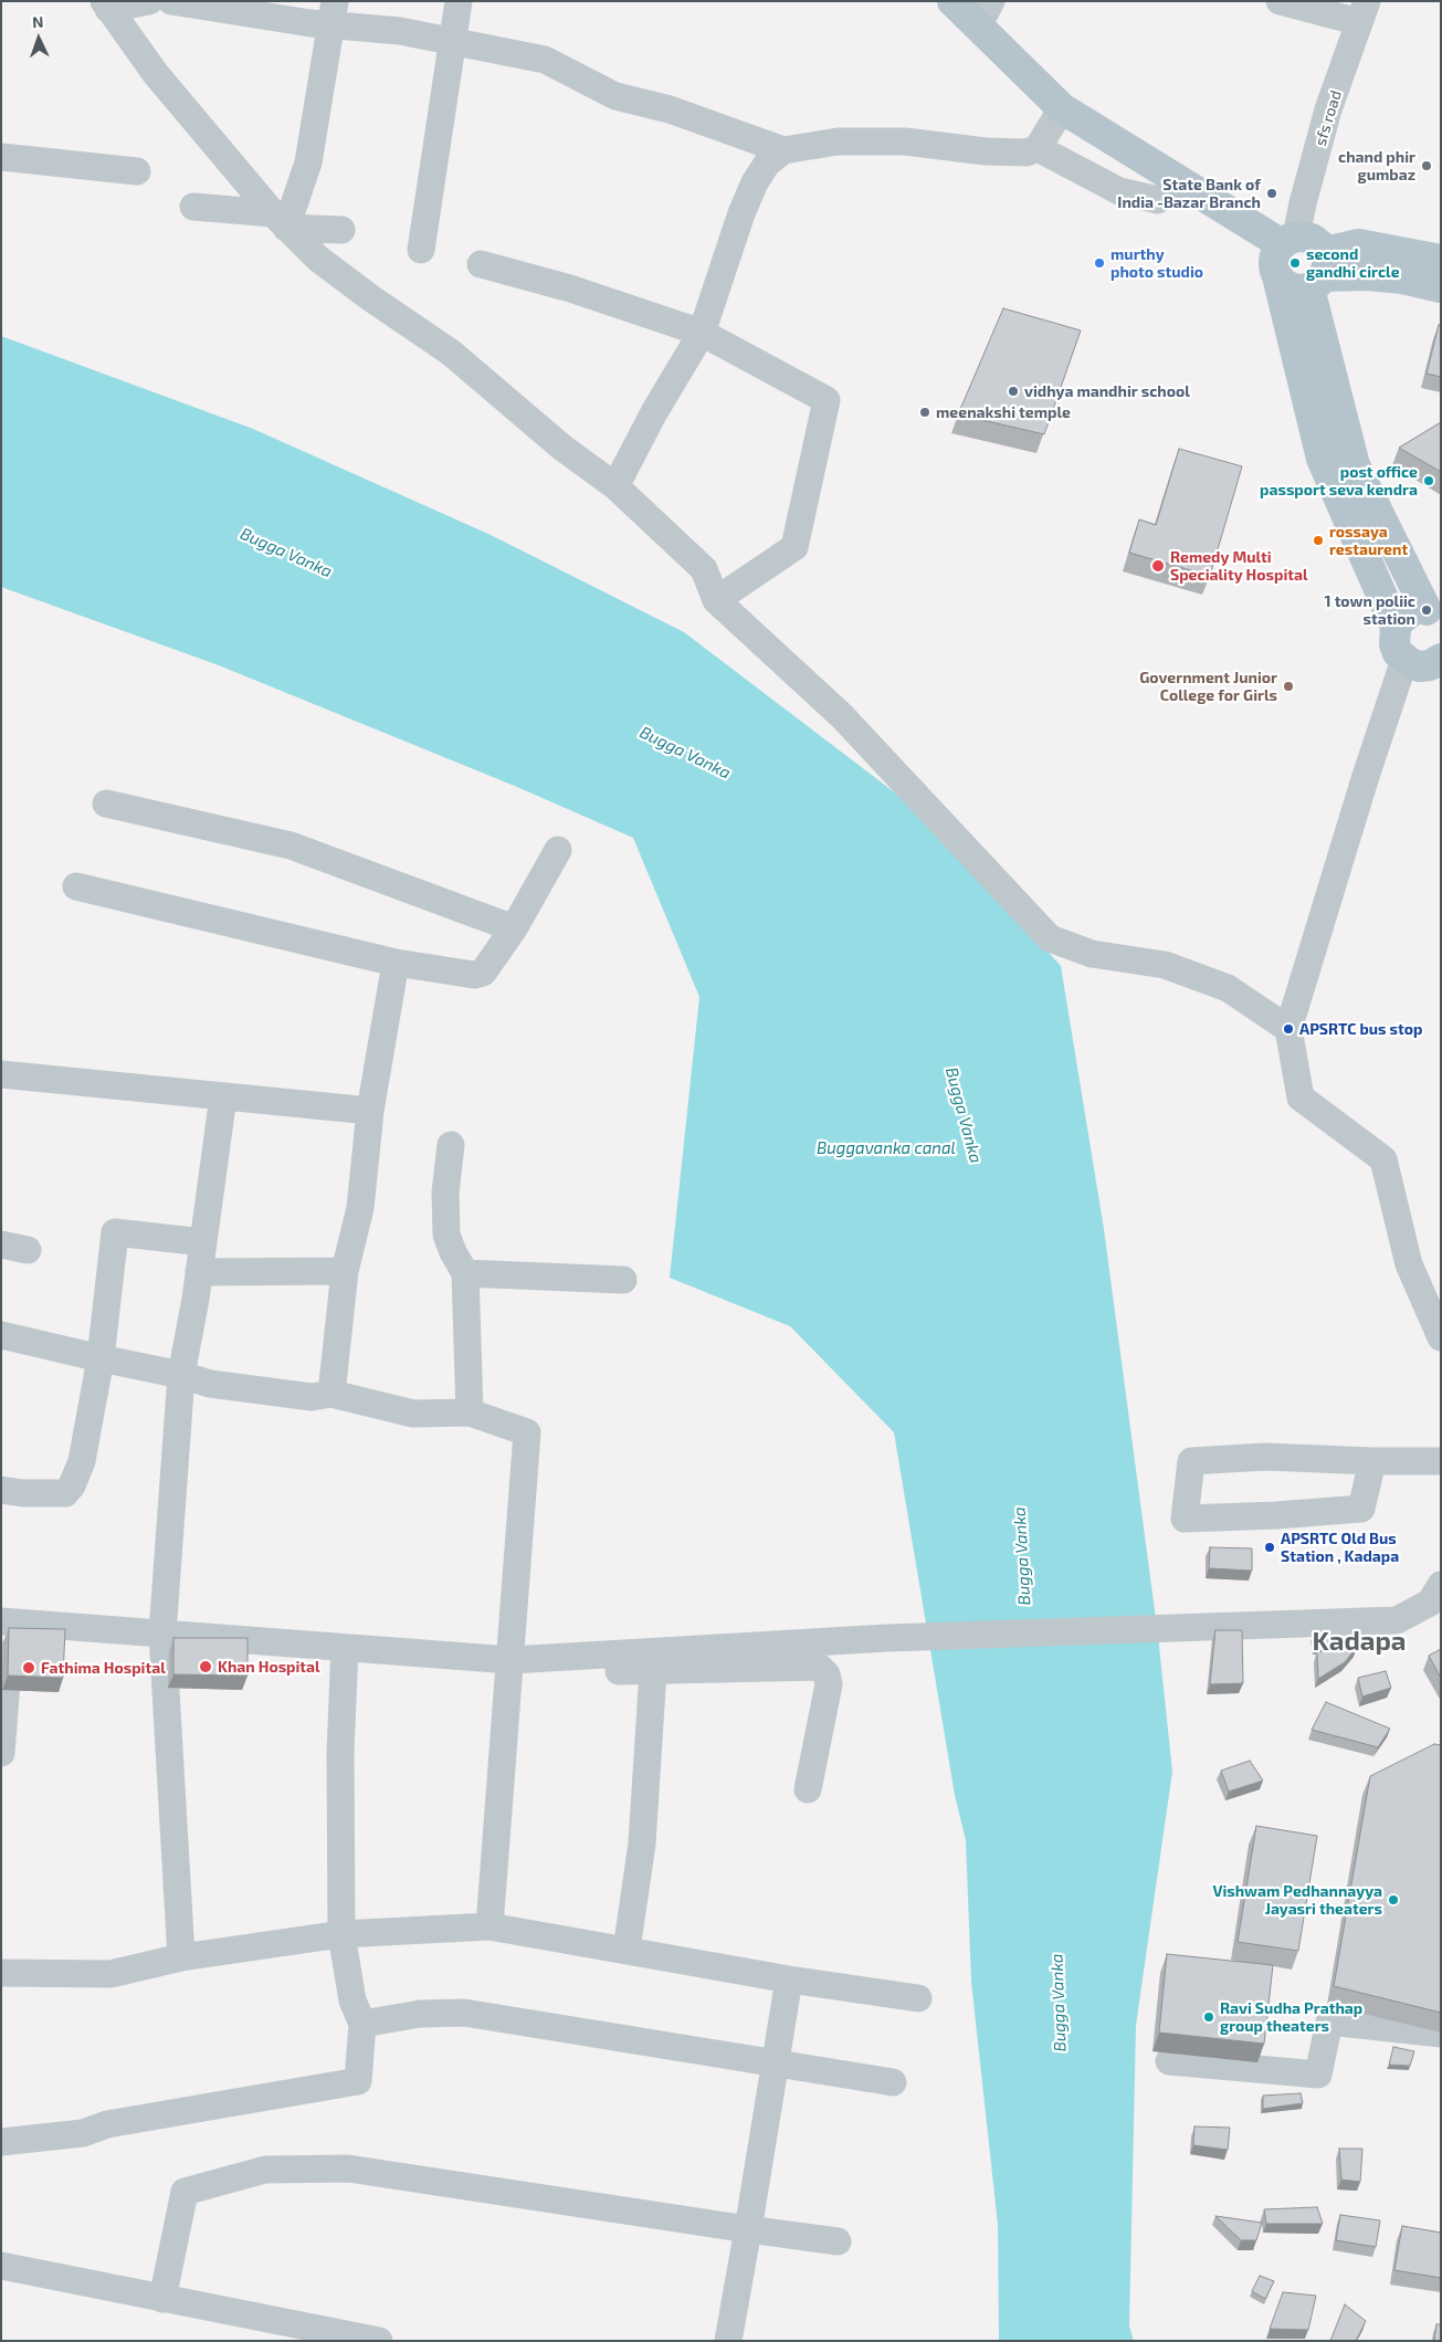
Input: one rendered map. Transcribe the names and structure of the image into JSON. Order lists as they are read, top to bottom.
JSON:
{
  "streets": {
    "street": ["sfs road"]
  },
  "districts": ["Kadapa"],
  "water": ["Bugga Vanka", "Buggavanka canal"],
  "places": [
    "chand phir gumbaz",
    "State Bank of India -Bazar Branch",
    "murthy photo studio",
    "second gandhi circle",
    "vidhya mandhir school",
    "meenakshi temple",
    "post office passport seva kendra",
    "rossaya restaurent",
    "Remedy Multi Speciality Hospital",
    "1 town poliic station",
    "Government Junior College for Girls",
    "APSRTC bus stop",
    "APSRTC Old Bus Station , Kadapa",
    "Khan Hospital",
    "Fathima Hospital",
    "Vishwam Pedhannayya Jayasri theaters",
    "Ravi Sudha Prathap group theaters"
  ],
  "north": "top"
}
